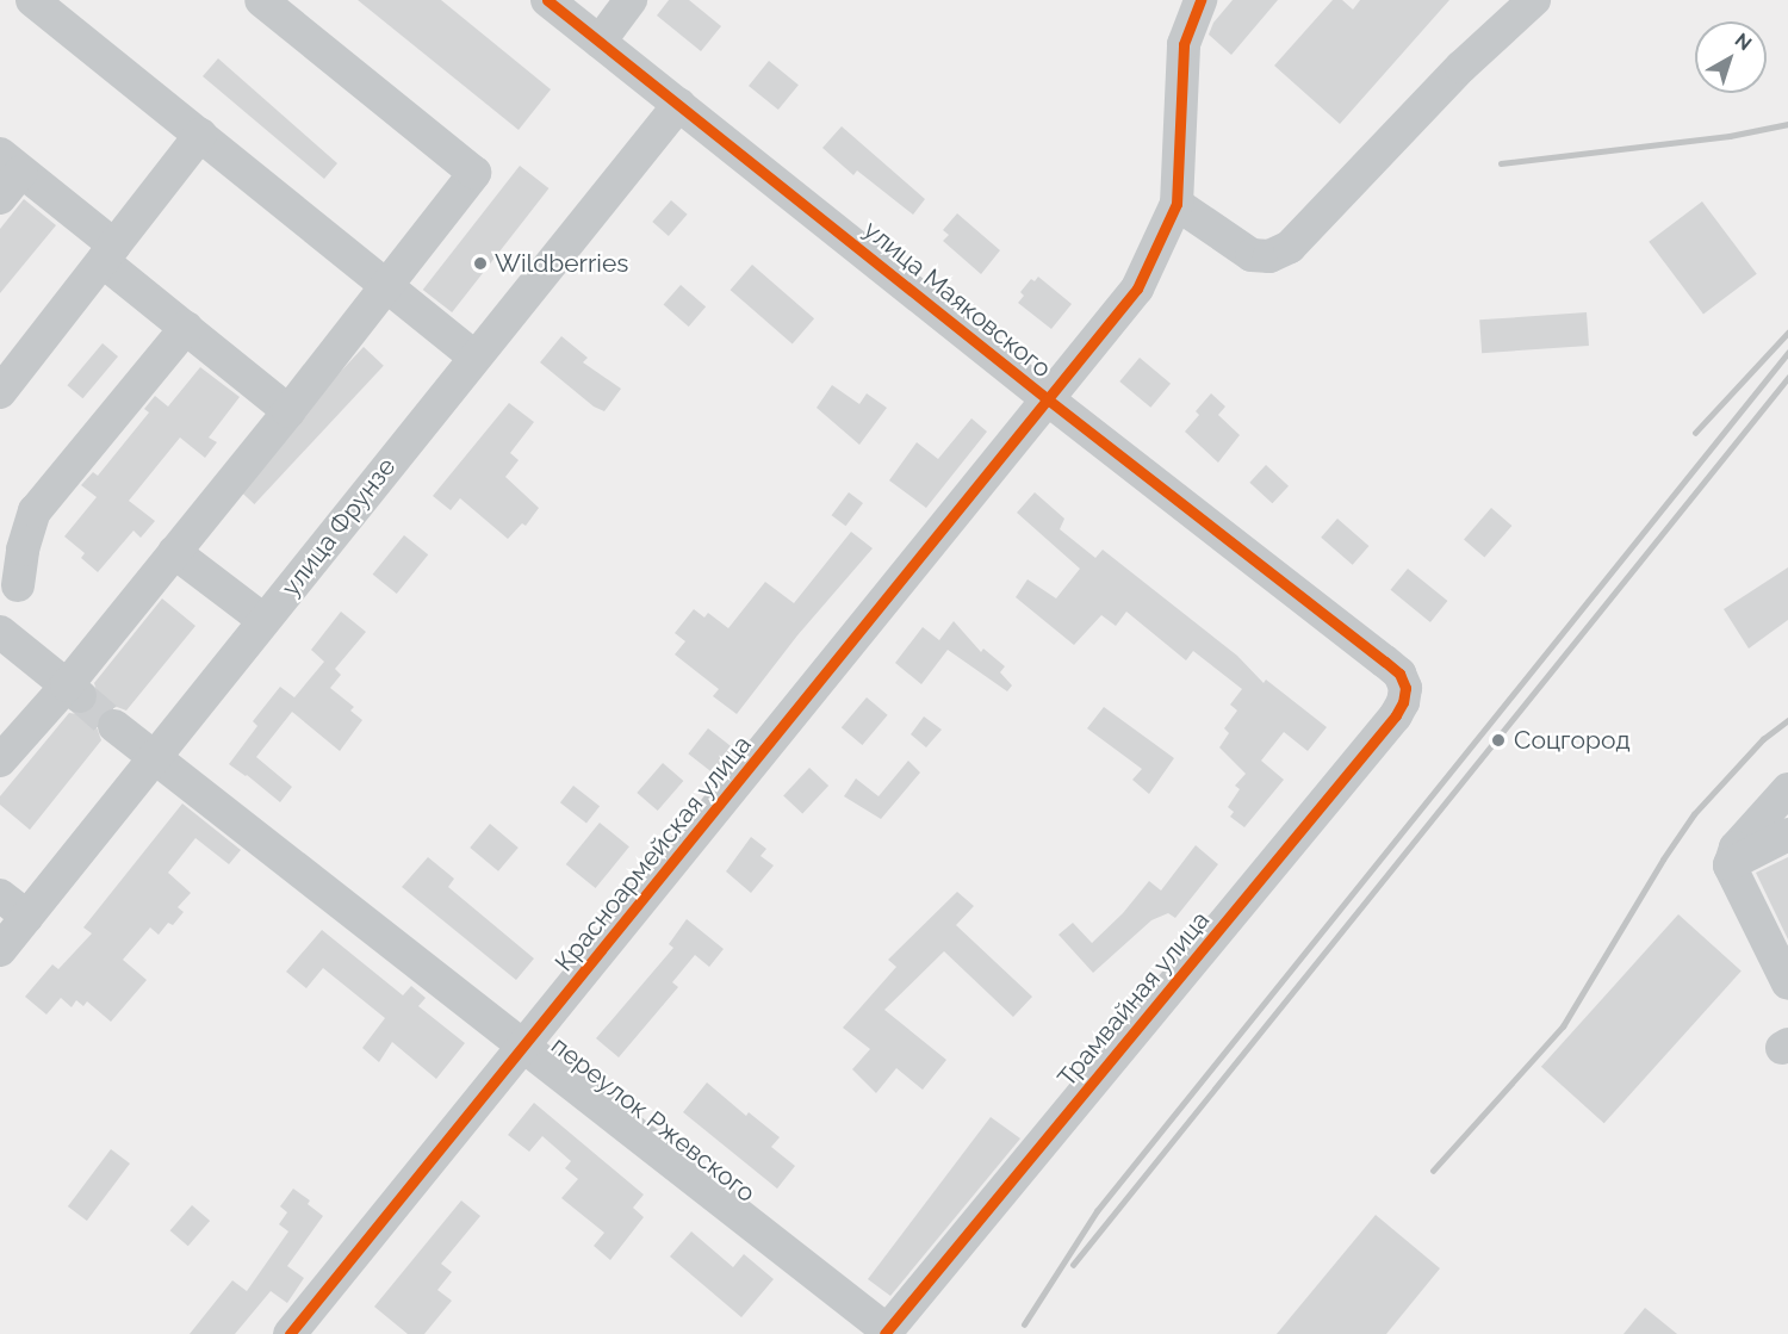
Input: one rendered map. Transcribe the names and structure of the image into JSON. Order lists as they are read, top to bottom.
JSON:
{
  "streets": {
    "street": [
      "улица Маяковского",
      "улица Фрунзе",
      "Красноармейская улица",
      "Трамвайная улица",
      "переулок Ржевского"
    ]
  },
  "crossings": [
    ["улица Маяковского", "улица Фрунзе"],
    ["улица Маяковского", "Красноармейская улица"],
    ["улица Маяковского", "Трамвайная улица"],
    ["улица Фрунзе", "переулок Ржевского"],
    ["Красноармейская улица", "переулок Ржевского"],
    ["Трамвайная улица", "переулок Ржевского"]
  ],
  "places": ["Wildberries", "Соцгород"],
  "north": "top right"
}
